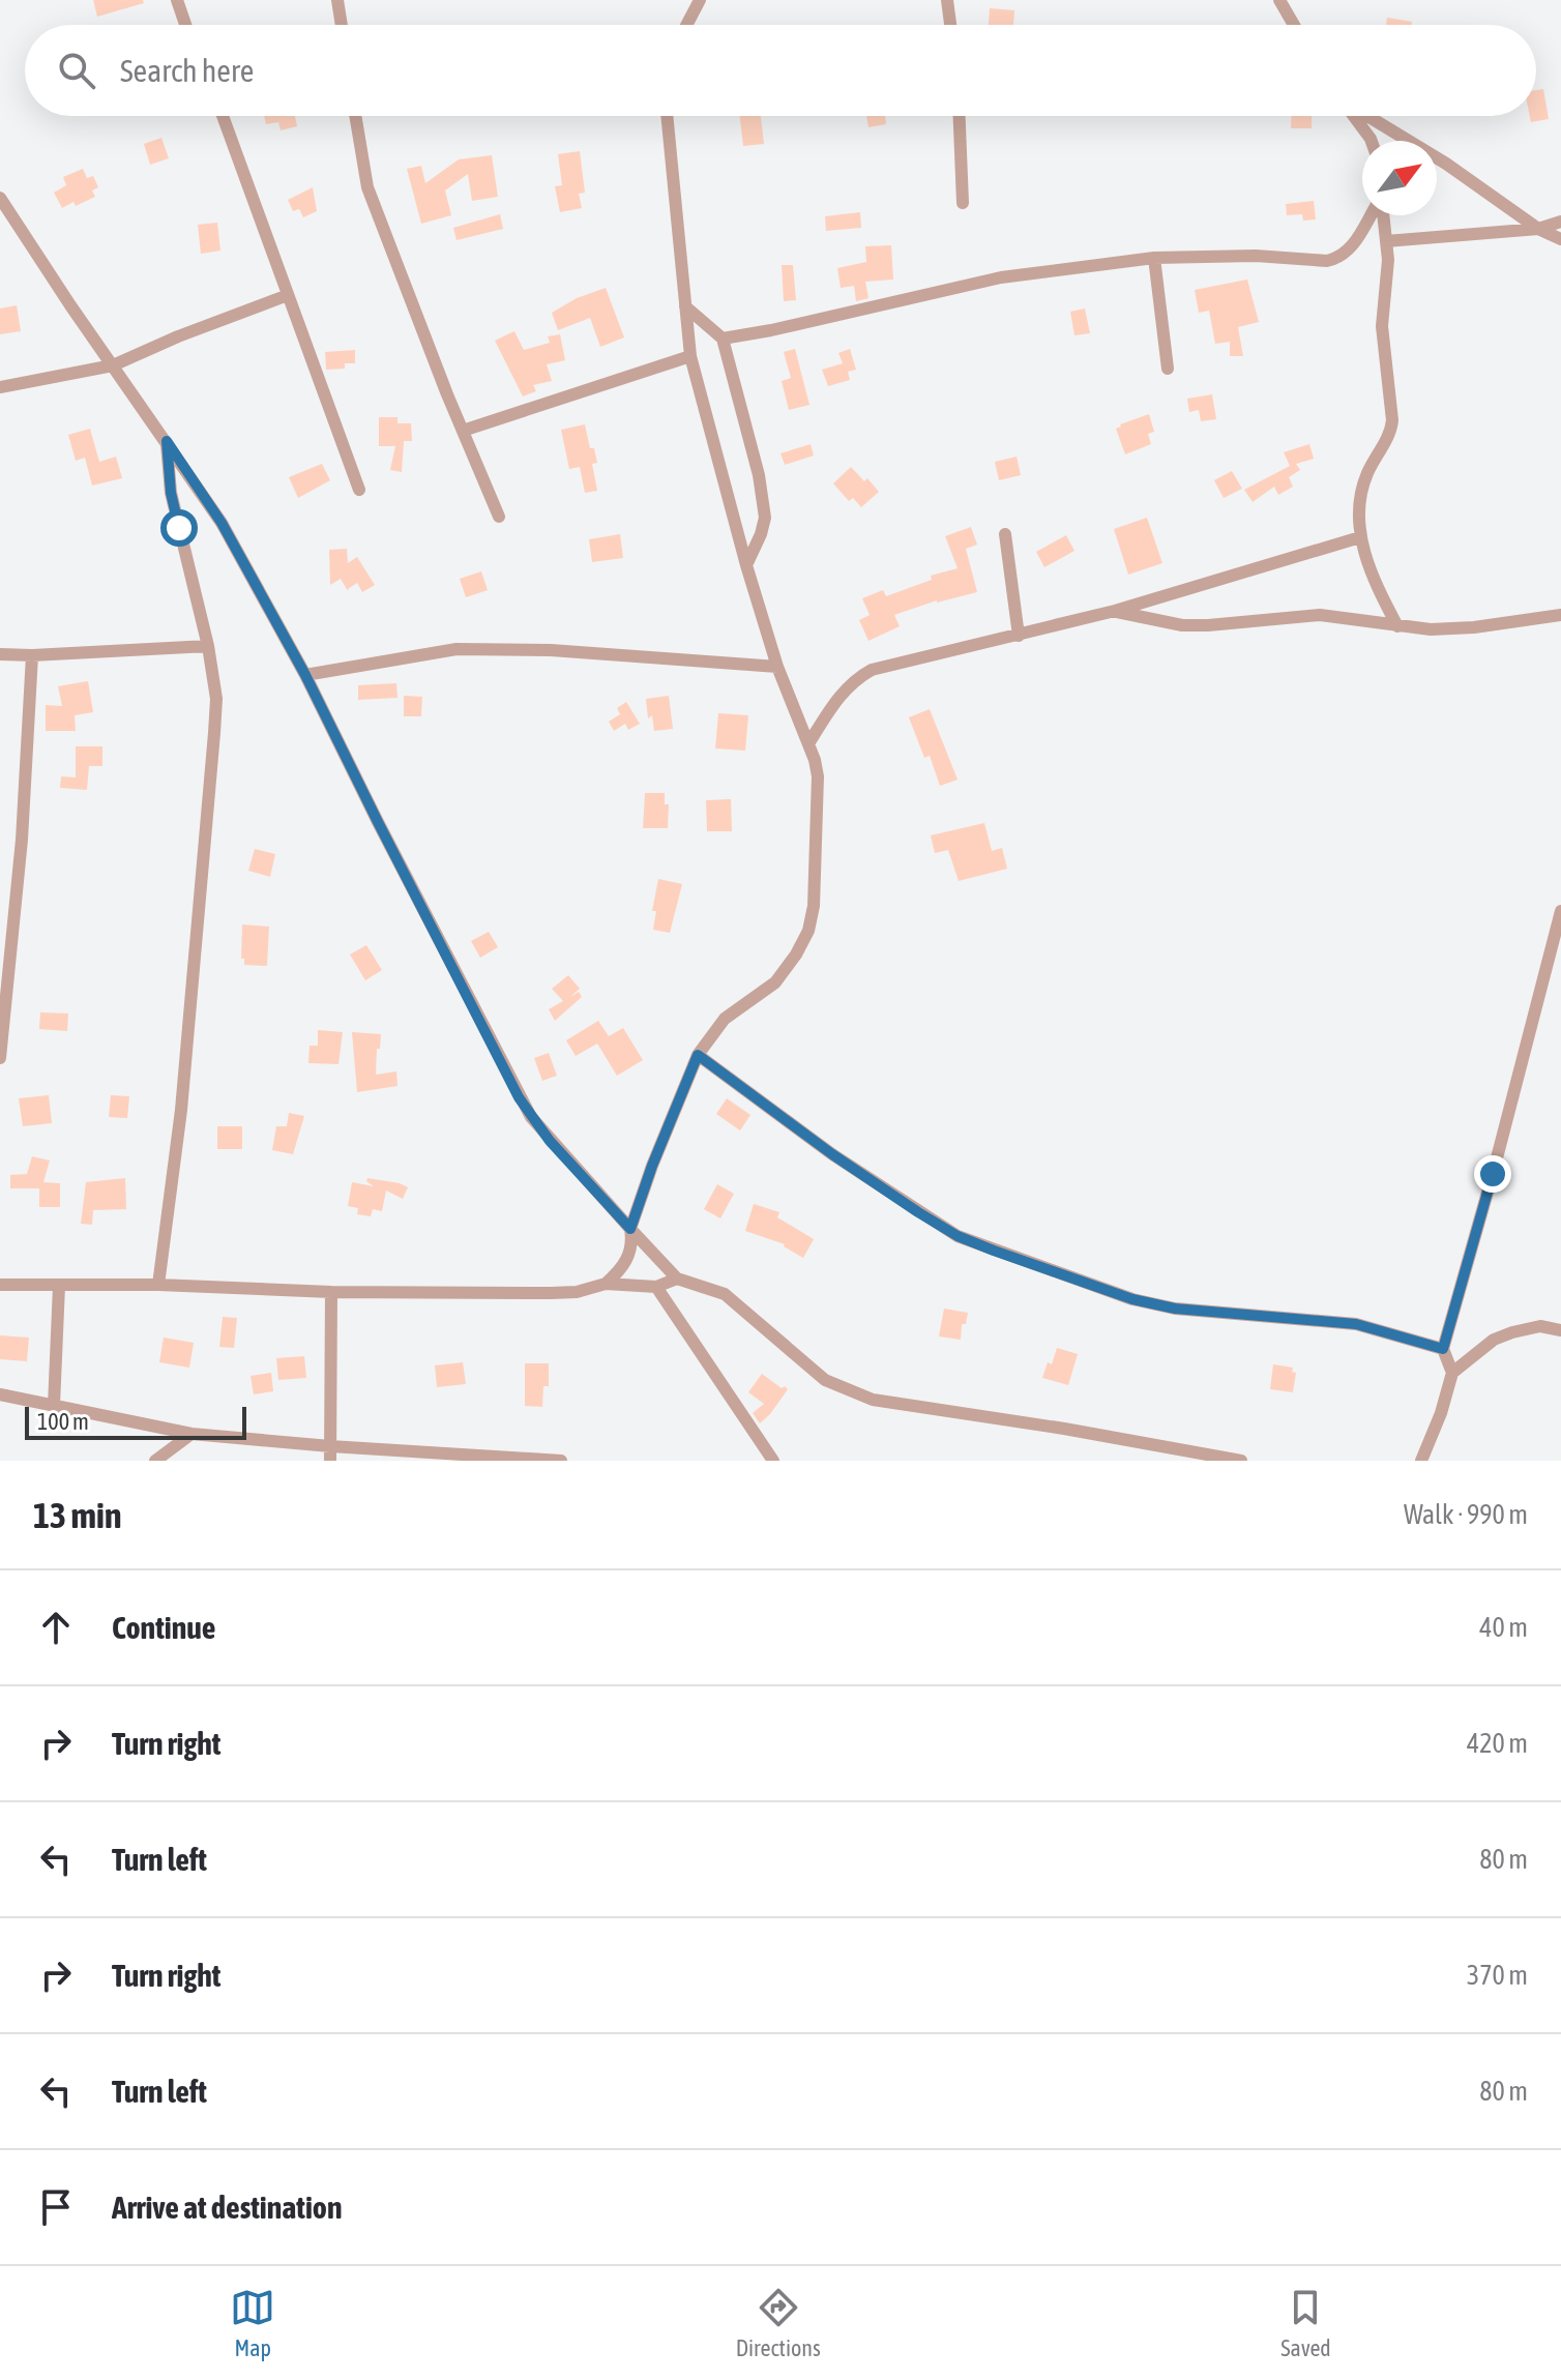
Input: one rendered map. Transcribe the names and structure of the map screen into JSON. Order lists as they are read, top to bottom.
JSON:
{
  "scale_bar": "100 m",
  "north": "top right",
  "page": {
    "search": "Search here",
    "scale": "100 m",
    "heading": ["13 min", "Walk · 990 m"],
    "list": [
      ["Continue", "40 m"],
      ["Turn right", "420 m"],
      ["Turn left", "80 m"],
      ["Turn right", "370 m"],
      ["Turn left", "80 m"],
      "Arrive at destination"
    ],
    "nav": ["Map", "Directions", "Saved"]
  }
}
